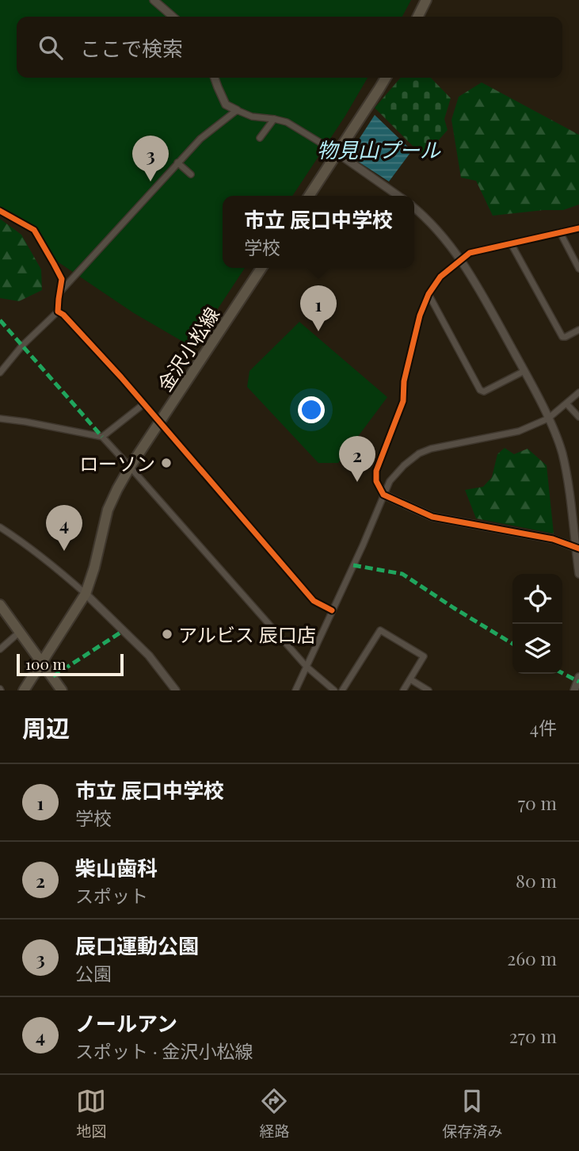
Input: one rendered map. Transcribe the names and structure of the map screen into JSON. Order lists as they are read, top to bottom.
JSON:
{
  "streets": {
    "main road": ["金沢小松線"]
  },
  "water": ["物見山プール"],
  "places": ["ローソン", "アルビス 辰口店"],
  "scale_bar": "100 m",
  "page": {
    "search": "ここで検索",
    "pins": [
      "3",
      "1",
      "2",
      "4"
    ],
    "popup": ["市立 辰口中学校", "学校"],
    "scale": "100 m",
    "heading": ["周辺", "4件"],
    "list": [
      {
        "mark": "1",
        "name": "市立 辰口中学校",
        "note": "学校",
        "value": "70 m"
      },
      {
        "mark": "2",
        "name": "柴山歯科",
        "note": "スポット",
        "value": "80 m"
      },
      {
        "mark": "3",
        "name": "辰口運動公園",
        "note": "公園",
        "value": "260 m"
      },
      {
        "mark": "4",
        "name": "ノールアン",
        "note": "スポット · 金沢小松線",
        "value": "270 m"
      }
    ],
    "nav": ["地図", "経路", "保存済み"]
  }
}
